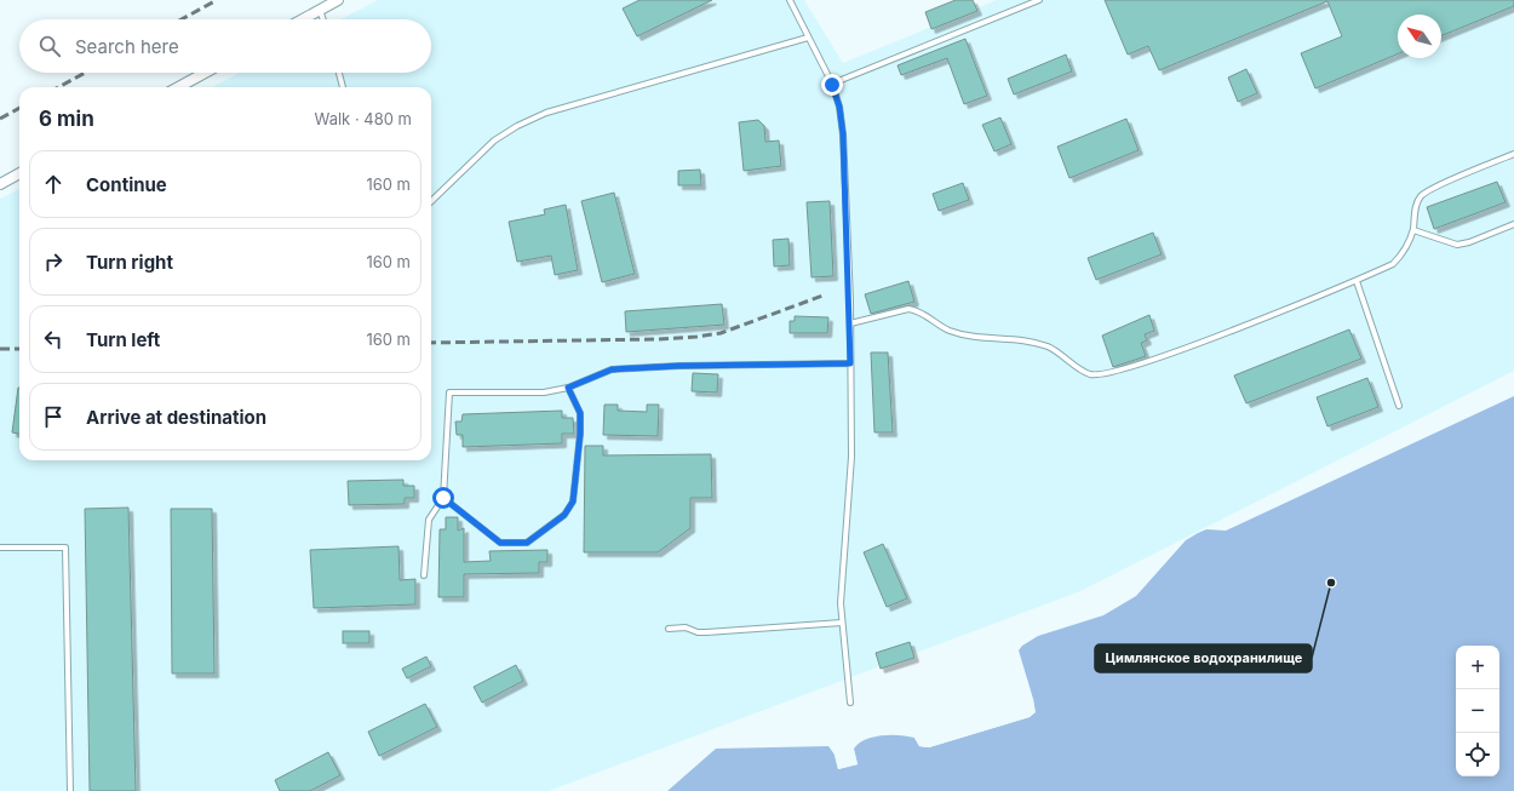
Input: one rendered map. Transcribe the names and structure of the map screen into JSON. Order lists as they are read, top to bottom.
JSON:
{
  "places": ["Цимлянское водохранилище"],
  "north": "top left",
  "page": {
    "search": "Search here",
    "heading": ["6 min", "Walk · 480 m"],
    "list": [
      ["Continue", "160 m"],
      ["Turn right", "160 m"],
      ["Turn left", "160 m"],
      "Arrive at destination"
    ],
    "map_buttons": ["+", "−"]
  }
}
